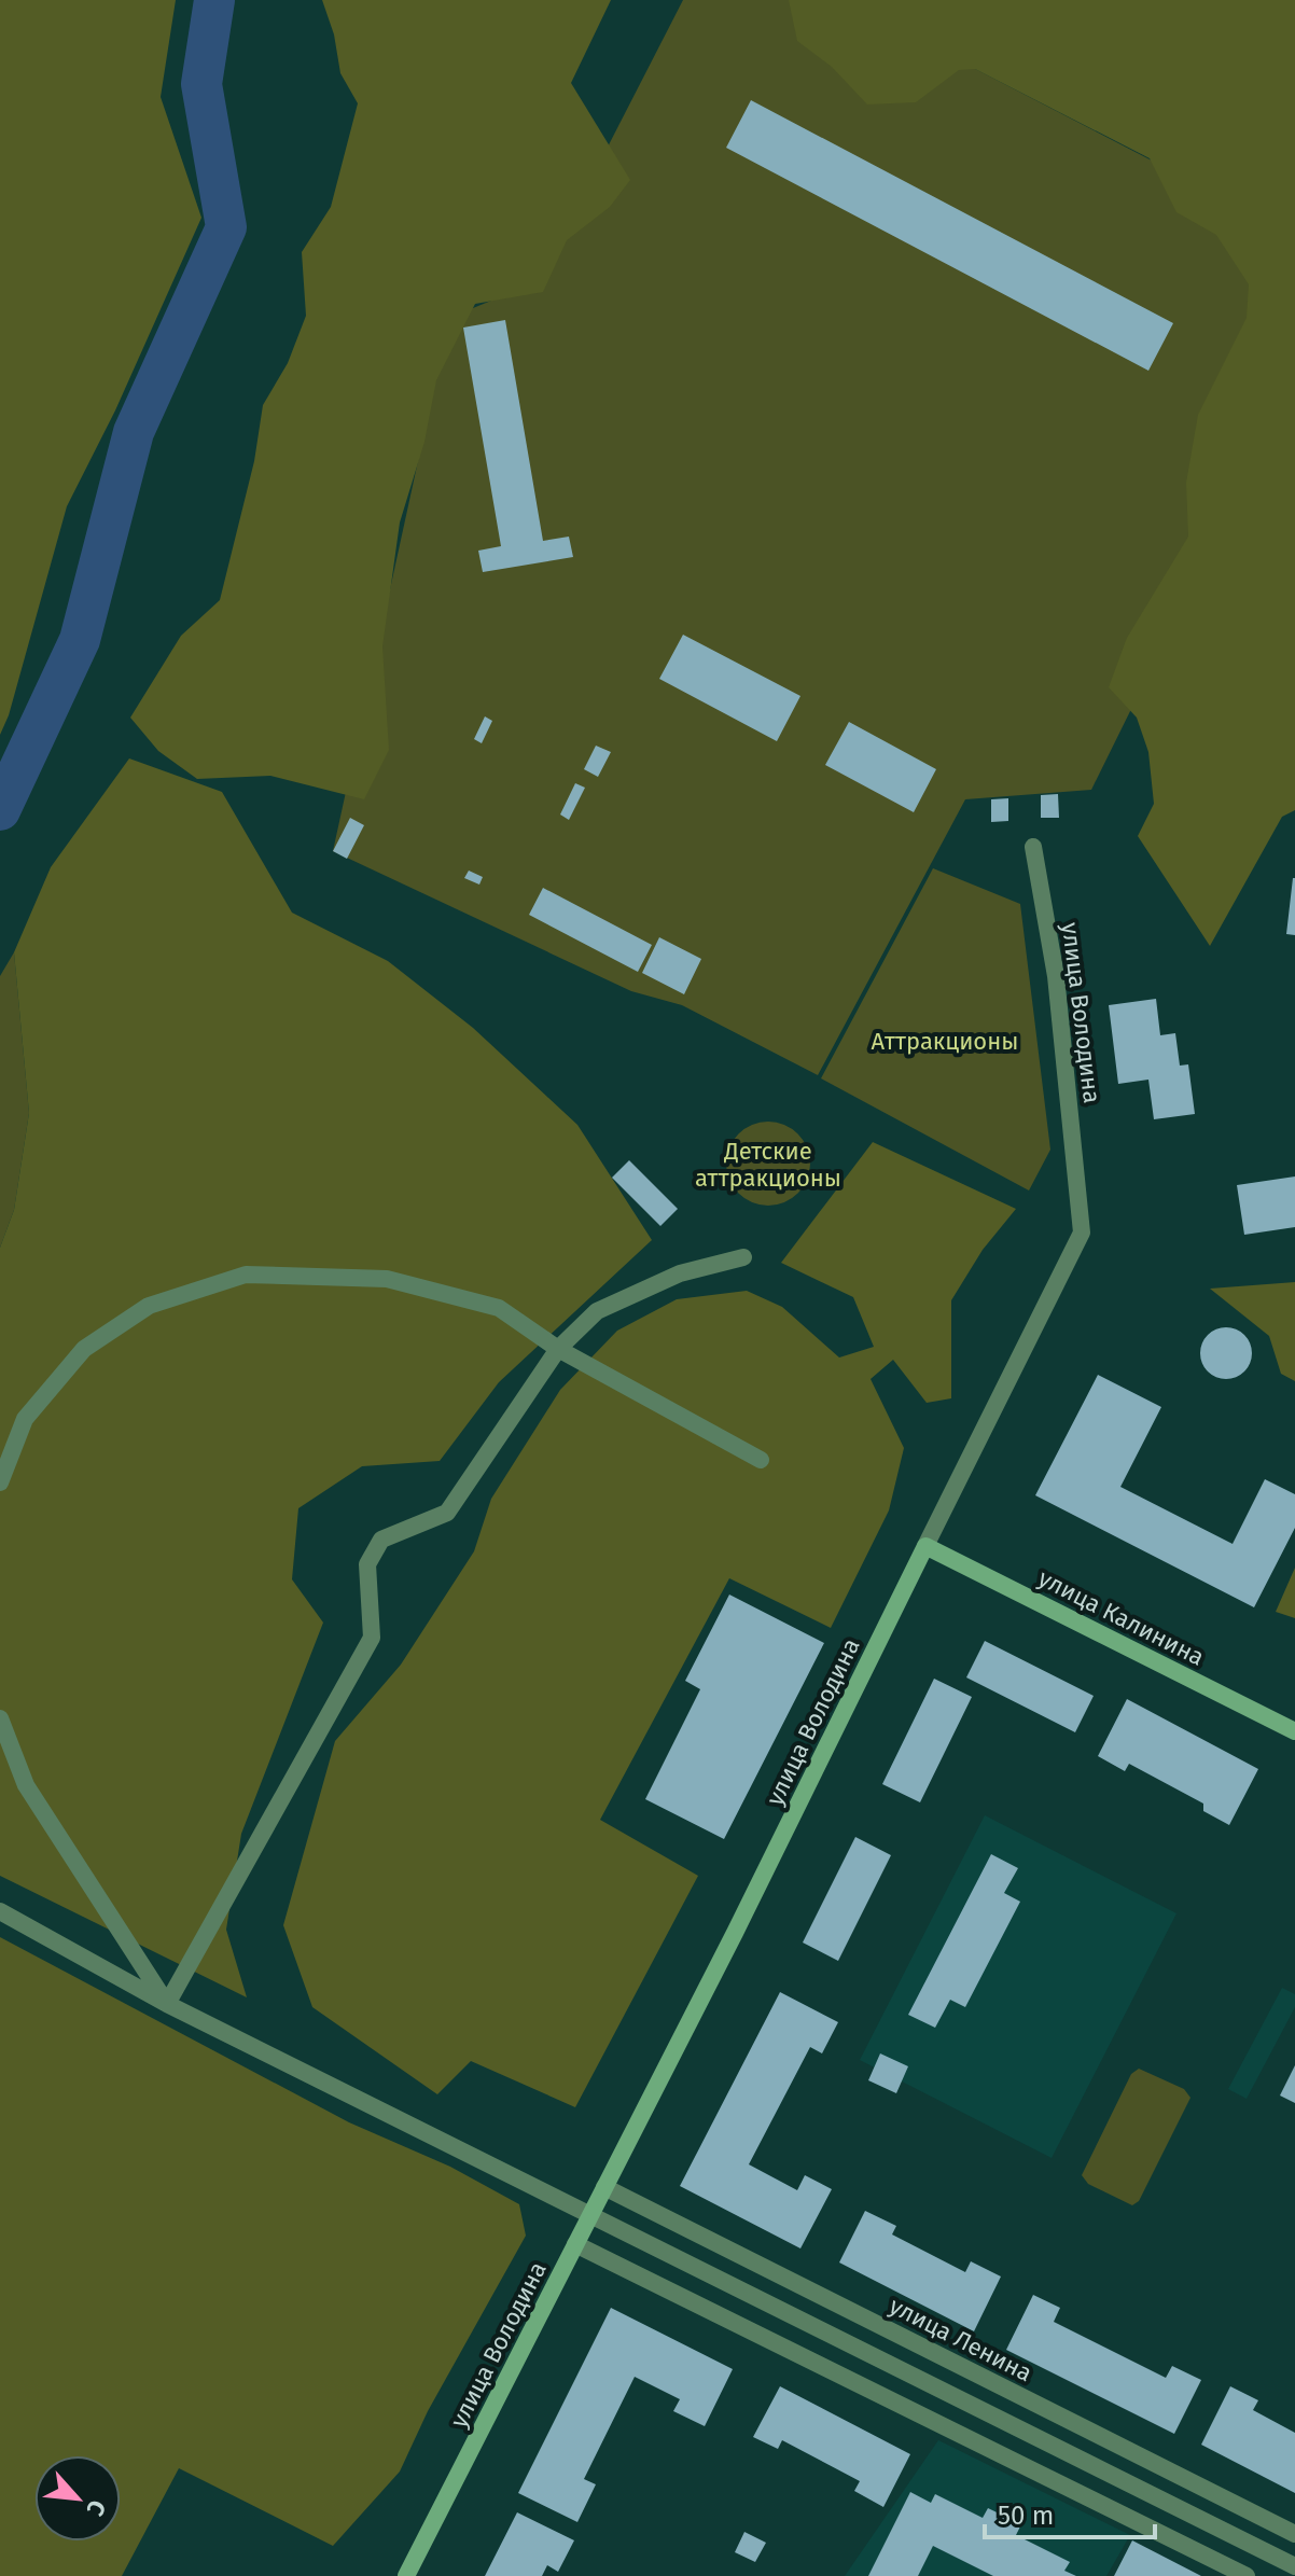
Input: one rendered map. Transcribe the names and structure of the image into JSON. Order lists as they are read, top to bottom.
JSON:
{
  "streets": {
    "street": ["улица Володина", "улица Калинина", "улица Ленина"]
  },
  "crossings": [
    ["улица Володина", "улица Калинина"],
    ["улица Володина", "улица Ленина"]
  ],
  "parks": ["Аттракционы", "Детские аттракционы"],
  "scale_bar": "50 m",
  "north": "bottom right"
}
